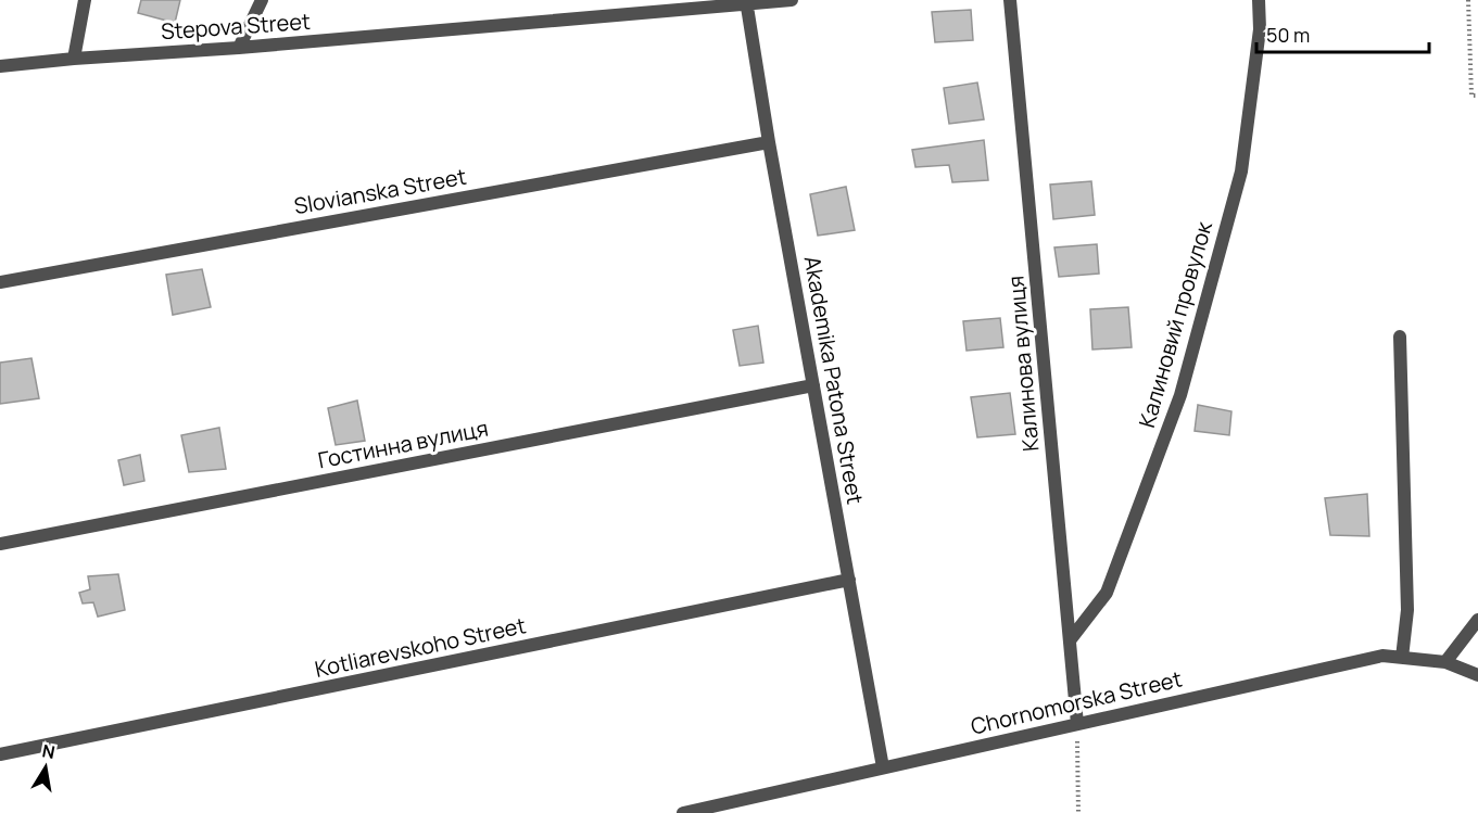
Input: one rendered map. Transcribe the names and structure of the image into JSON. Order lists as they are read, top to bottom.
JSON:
{
  "streets": {
    "street": [
      "Stepova Street",
      "Slovianska Street",
      "Калиновий провулок",
      "Калинова вулиця",
      "Akademika Patona Street",
      "Гостинна вулиця",
      "Kotliarevskoho Street",
      "Chornomorska Street"
    ]
  },
  "crossings": [
    ["Stepova Street", "Akademika Patona Street"],
    ["Slovianska Street", "Akademika Patona Street"],
    ["Калиновий провулок", "Калинова вулиця"],
    ["Калинова вулиця", "Chornomorska Street"],
    ["Akademika Patona Street", "Гостинна вулиця"],
    ["Akademika Patona Street", "Kotliarevskoho Street"],
    ["Akademika Patona Street", "Chornomorska Street"]
  ],
  "scale_bar": "50 m",
  "north": "top"
}
